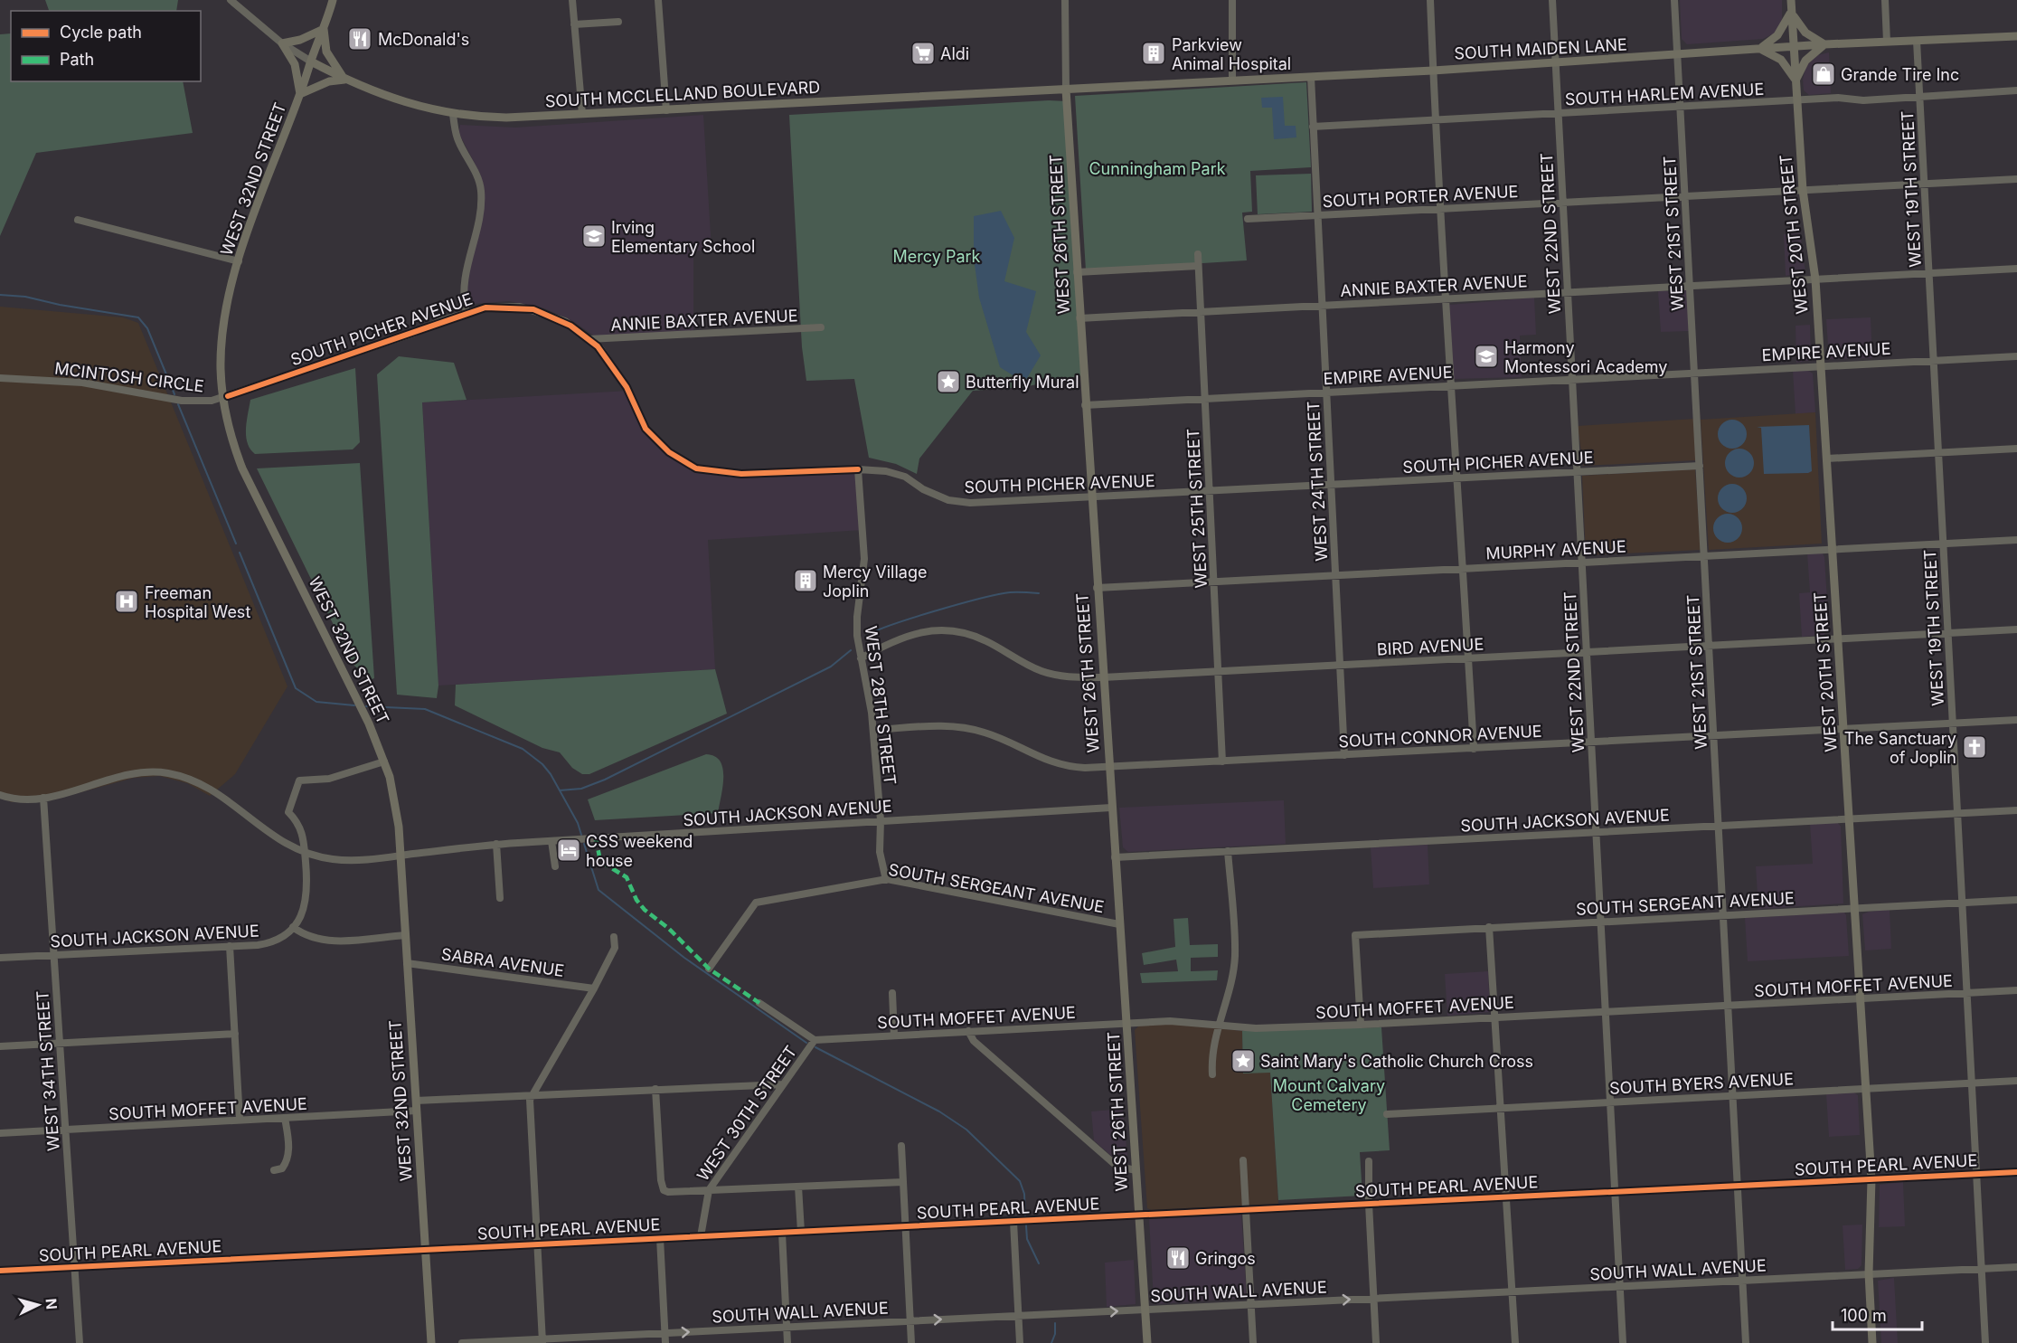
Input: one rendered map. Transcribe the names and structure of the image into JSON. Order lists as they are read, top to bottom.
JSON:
{
  "streets": {
    "main road": [
      "SOUTH MAIDEN LANE",
      "SOUTH MCCLELLAND BOULEVARD",
      "WEST 32ND STREET",
      "WEST 26TH STREET",
      "WEST 20TH STREET"
    ],
    "street": [
      "SOUTH HARLEM AVENUE",
      "WEST 19TH STREET",
      "SOUTH PORTER AVENUE",
      "WEST 22ND STREET",
      "WEST 21ST STREET",
      "ANNIE BAXTER AVENUE",
      "SOUTH PICHER AVENUE",
      "EMPIRE AVENUE",
      "MCINTOSH CIRCLE",
      "WEST 24TH STREET",
      "WEST 25TH STREET",
      "MURPHY AVENUE",
      "BIRD AVENUE",
      "WEST 28TH STREET",
      "SOUTH CONNOR AVENUE",
      "SOUTH JACKSON AVENUE",
      "SOUTH SERGEANT AVENUE",
      "SABRA AVENUE",
      "SOUTH MOFFET AVENUE",
      "WEST 34TH STREET",
      "SOUTH BYERS AVENUE",
      "WEST 30TH STREET",
      "SOUTH PEARL AVENUE",
      "SOUTH WALL AVENUE"
    ]
  },
  "crossings": [
    ["SOUTH MAIDEN LANE", "SOUTH MCCLELLAND BOULEVARD"],
    ["SOUTH MAIDEN LANE", "WEST 19TH STREET"],
    ["SOUTH MAIDEN LANE", "WEST 22ND STREET"],
    ["SOUTH MAIDEN LANE", "WEST 21ST STREET"],
    ["SOUTH MAIDEN LANE", "WEST 26TH STREET"],
    ["SOUTH MAIDEN LANE", "WEST 20TH STREET"],
    ["SOUTH MAIDEN LANE", "WEST 24TH STREET"],
    ["SOUTH MCCLELLAND BOULEVARD", "WEST 32ND STREET"],
    ["SOUTH MCCLELLAND BOULEVARD", "WEST 26TH STREET"],
    ["SOUTH HARLEM AVENUE", "WEST 19TH STREET"],
    ["SOUTH HARLEM AVENUE", "WEST 22ND STREET"],
    ["SOUTH HARLEM AVENUE", "WEST 21ST STREET"],
    ["SOUTH HARLEM AVENUE", "WEST 20TH STREET"],
    ["SOUTH HARLEM AVENUE", "WEST 24TH STREET"],
    ["WEST 32ND STREET", "SOUTH PICHER AVENUE"],
    ["WEST 32ND STREET", "MCINTOSH CIRCLE"],
    ["WEST 32ND STREET", "SOUTH JACKSON AVENUE"],
    ["WEST 32ND STREET", "SABRA AVENUE"],
    ["WEST 32ND STREET", "SOUTH MOFFET AVENUE"],
    ["WEST 32ND STREET", "SOUTH PEARL AVENUE"],
    ["WEST 19TH STREET", "SOUTH PORTER AVENUE"],
    ["WEST 19TH STREET", "ANNIE BAXTER AVENUE"],
    ["WEST 19TH STREET", "EMPIRE AVENUE"],
    ["WEST 19TH STREET", "MURPHY AVENUE"],
    ["WEST 19TH STREET", "BIRD AVENUE"],
    ["WEST 19TH STREET", "SOUTH CONNOR AVENUE"],
    ["WEST 19TH STREET", "SOUTH JACKSON AVENUE"],
    ["WEST 19TH STREET", "SOUTH SERGEANT AVENUE"],
    ["WEST 19TH STREET", "SOUTH MOFFET AVENUE"],
    ["WEST 19TH STREET", "SOUTH BYERS AVENUE"],
    ["WEST 19TH STREET", "SOUTH PEARL AVENUE"],
    ["WEST 19TH STREET", "SOUTH WALL AVENUE"],
    ["SOUTH PORTER AVENUE", "WEST 22ND STREET"],
    ["SOUTH PORTER AVENUE", "WEST 21ST STREET"],
    ["SOUTH PORTER AVENUE", "WEST 20TH STREET"],
    ["SOUTH PORTER AVENUE", "WEST 24TH STREET"],
    ["WEST 22ND STREET", "ANNIE BAXTER AVENUE"],
    ["WEST 22ND STREET", "SOUTH PICHER AVENUE"],
    ["WEST 22ND STREET", "EMPIRE AVENUE"],
    ["WEST 22ND STREET", "MURPHY AVENUE"],
    ["WEST 22ND STREET", "BIRD AVENUE"],
    ["WEST 22ND STREET", "SOUTH CONNOR AVENUE"],
    ["WEST 22ND STREET", "SOUTH JACKSON AVENUE"],
    ["WEST 22ND STREET", "SOUTH SERGEANT AVENUE"],
    ["WEST 22ND STREET", "SOUTH MOFFET AVENUE"],
    ["WEST 22ND STREET", "SOUTH BYERS AVENUE"],
    ["WEST 22ND STREET", "SOUTH PEARL AVENUE"],
    ["WEST 22ND STREET", "SOUTH WALL AVENUE"],
    ["WEST 21ST STREET", "ANNIE BAXTER AVENUE"],
    ["WEST 21ST STREET", "SOUTH PICHER AVENUE"],
    ["WEST 21ST STREET", "EMPIRE AVENUE"],
    ["WEST 21ST STREET", "MURPHY AVENUE"],
    ["WEST 21ST STREET", "BIRD AVENUE"],
    ["WEST 21ST STREET", "SOUTH CONNOR AVENUE"],
    ["WEST 21ST STREET", "SOUTH JACKSON AVENUE"],
    ["WEST 21ST STREET", "SOUTH SERGEANT AVENUE"],
    ["WEST 21ST STREET", "SOUTH MOFFET AVENUE"],
    ["WEST 21ST STREET", "SOUTH BYERS AVENUE"],
    ["WEST 21ST STREET", "SOUTH PEARL AVENUE"],
    ["WEST 21ST STREET", "SOUTH WALL AVENUE"],
    ["WEST 26TH STREET", "ANNIE BAXTER AVENUE"],
    ["WEST 26TH STREET", "SOUTH PICHER AVENUE"],
    ["WEST 26TH STREET", "EMPIRE AVENUE"],
    ["WEST 26TH STREET", "MURPHY AVENUE"],
    ["WEST 26TH STREET", "BIRD AVENUE"],
    ["WEST 26TH STREET", "SOUTH CONNOR AVENUE"],
    ["WEST 26TH STREET", "SOUTH JACKSON AVENUE"],
    ["WEST 26TH STREET", "SOUTH SERGEANT AVENUE"],
    ["WEST 26TH STREET", "SOUTH MOFFET AVENUE"],
    ["WEST 26TH STREET", "SOUTH PEARL AVENUE"],
    ["WEST 26TH STREET", "SOUTH WALL AVENUE"],
    ["WEST 20TH STREET", "ANNIE BAXTER AVENUE"],
    ["WEST 20TH STREET", "EMPIRE AVENUE"],
    ["WEST 20TH STREET", "MURPHY AVENUE"],
    ["WEST 20TH STREET", "BIRD AVENUE"],
    ["WEST 20TH STREET", "SOUTH CONNOR AVENUE"],
    ["WEST 20TH STREET", "SOUTH JACKSON AVENUE"],
    ["WEST 20TH STREET", "SOUTH SERGEANT AVENUE"],
    ["WEST 20TH STREET", "SOUTH MOFFET AVENUE"],
    ["WEST 20TH STREET", "SOUTH BYERS AVENUE"],
    ["WEST 20TH STREET", "SOUTH PEARL AVENUE"],
    ["WEST 20TH STREET", "SOUTH WALL AVENUE"],
    ["ANNIE BAXTER AVENUE", "SOUTH PICHER AVENUE"],
    ["ANNIE BAXTER AVENUE", "WEST 24TH STREET"],
    ["ANNIE BAXTER AVENUE", "WEST 25TH STREET"],
    ["SOUTH PICHER AVENUE", "MCINTOSH CIRCLE"],
    ["SOUTH PICHER AVENUE", "WEST 24TH STREET"],
    ["SOUTH PICHER AVENUE", "WEST 25TH STREET"],
    ["SOUTH PICHER AVENUE", "WEST 28TH STREET"],
    ["EMPIRE AVENUE", "WEST 24TH STREET"],
    ["EMPIRE AVENUE", "WEST 25TH STREET"],
    ["WEST 24TH STREET", "MURPHY AVENUE"],
    ["WEST 24TH STREET", "BIRD AVENUE"],
    ["WEST 24TH STREET", "SOUTH CONNOR AVENUE"],
    ["WEST 25TH STREET", "MURPHY AVENUE"],
    ["WEST 25TH STREET", "BIRD AVENUE"],
    ["WEST 25TH STREET", "SOUTH CONNOR AVENUE"],
    ["BIRD AVENUE", "WEST 28TH STREET"],
    ["WEST 28TH STREET", "SOUTH CONNOR AVENUE"],
    ["WEST 28TH STREET", "SOUTH JACKSON AVENUE"],
    ["WEST 28TH STREET", "SOUTH SERGEANT AVENUE"],
    ["SOUTH JACKSON AVENUE", "WEST 34TH STREET"],
    ["SOUTH SERGEANT AVENUE", "SOUTH MOFFET AVENUE"],
    ["SOUTH MOFFET AVENUE", "WEST 34TH STREET"],
    ["SOUTH MOFFET AVENUE", "WEST 30TH STREET"],
    ["WEST 34TH STREET", "SOUTH PEARL AVENUE"],
    ["WEST 30TH STREET", "SOUTH PEARL AVENUE"]
  ],
  "parks": ["Cunningham Park", "Mercy Park", "Mount Calvary Cemetery"],
  "places": {
    "restaurant": ["McDonald's", "Gringos"],
    "supermarket": ["Aldi"],
    "building": ["Parkview Animal Hospital", "Mercy Village Joplin"],
    "shop": ["Grande Tire Inc"],
    "school or university": ["Irving Elementary School", "Harmony Montessori Academy"],
    "place": ["Butterfly Mural", "Saint Mary's Catholic Church Cross"],
    "hospital": ["Freeman Hospital West"],
    "church": ["The Sanctuary of Joplin"],
    "hotel": ["CSS weekend house"]
  },
  "legend": ["Cycle path", "Path"],
  "scale_bar": "100 m",
  "north": "right"
}
